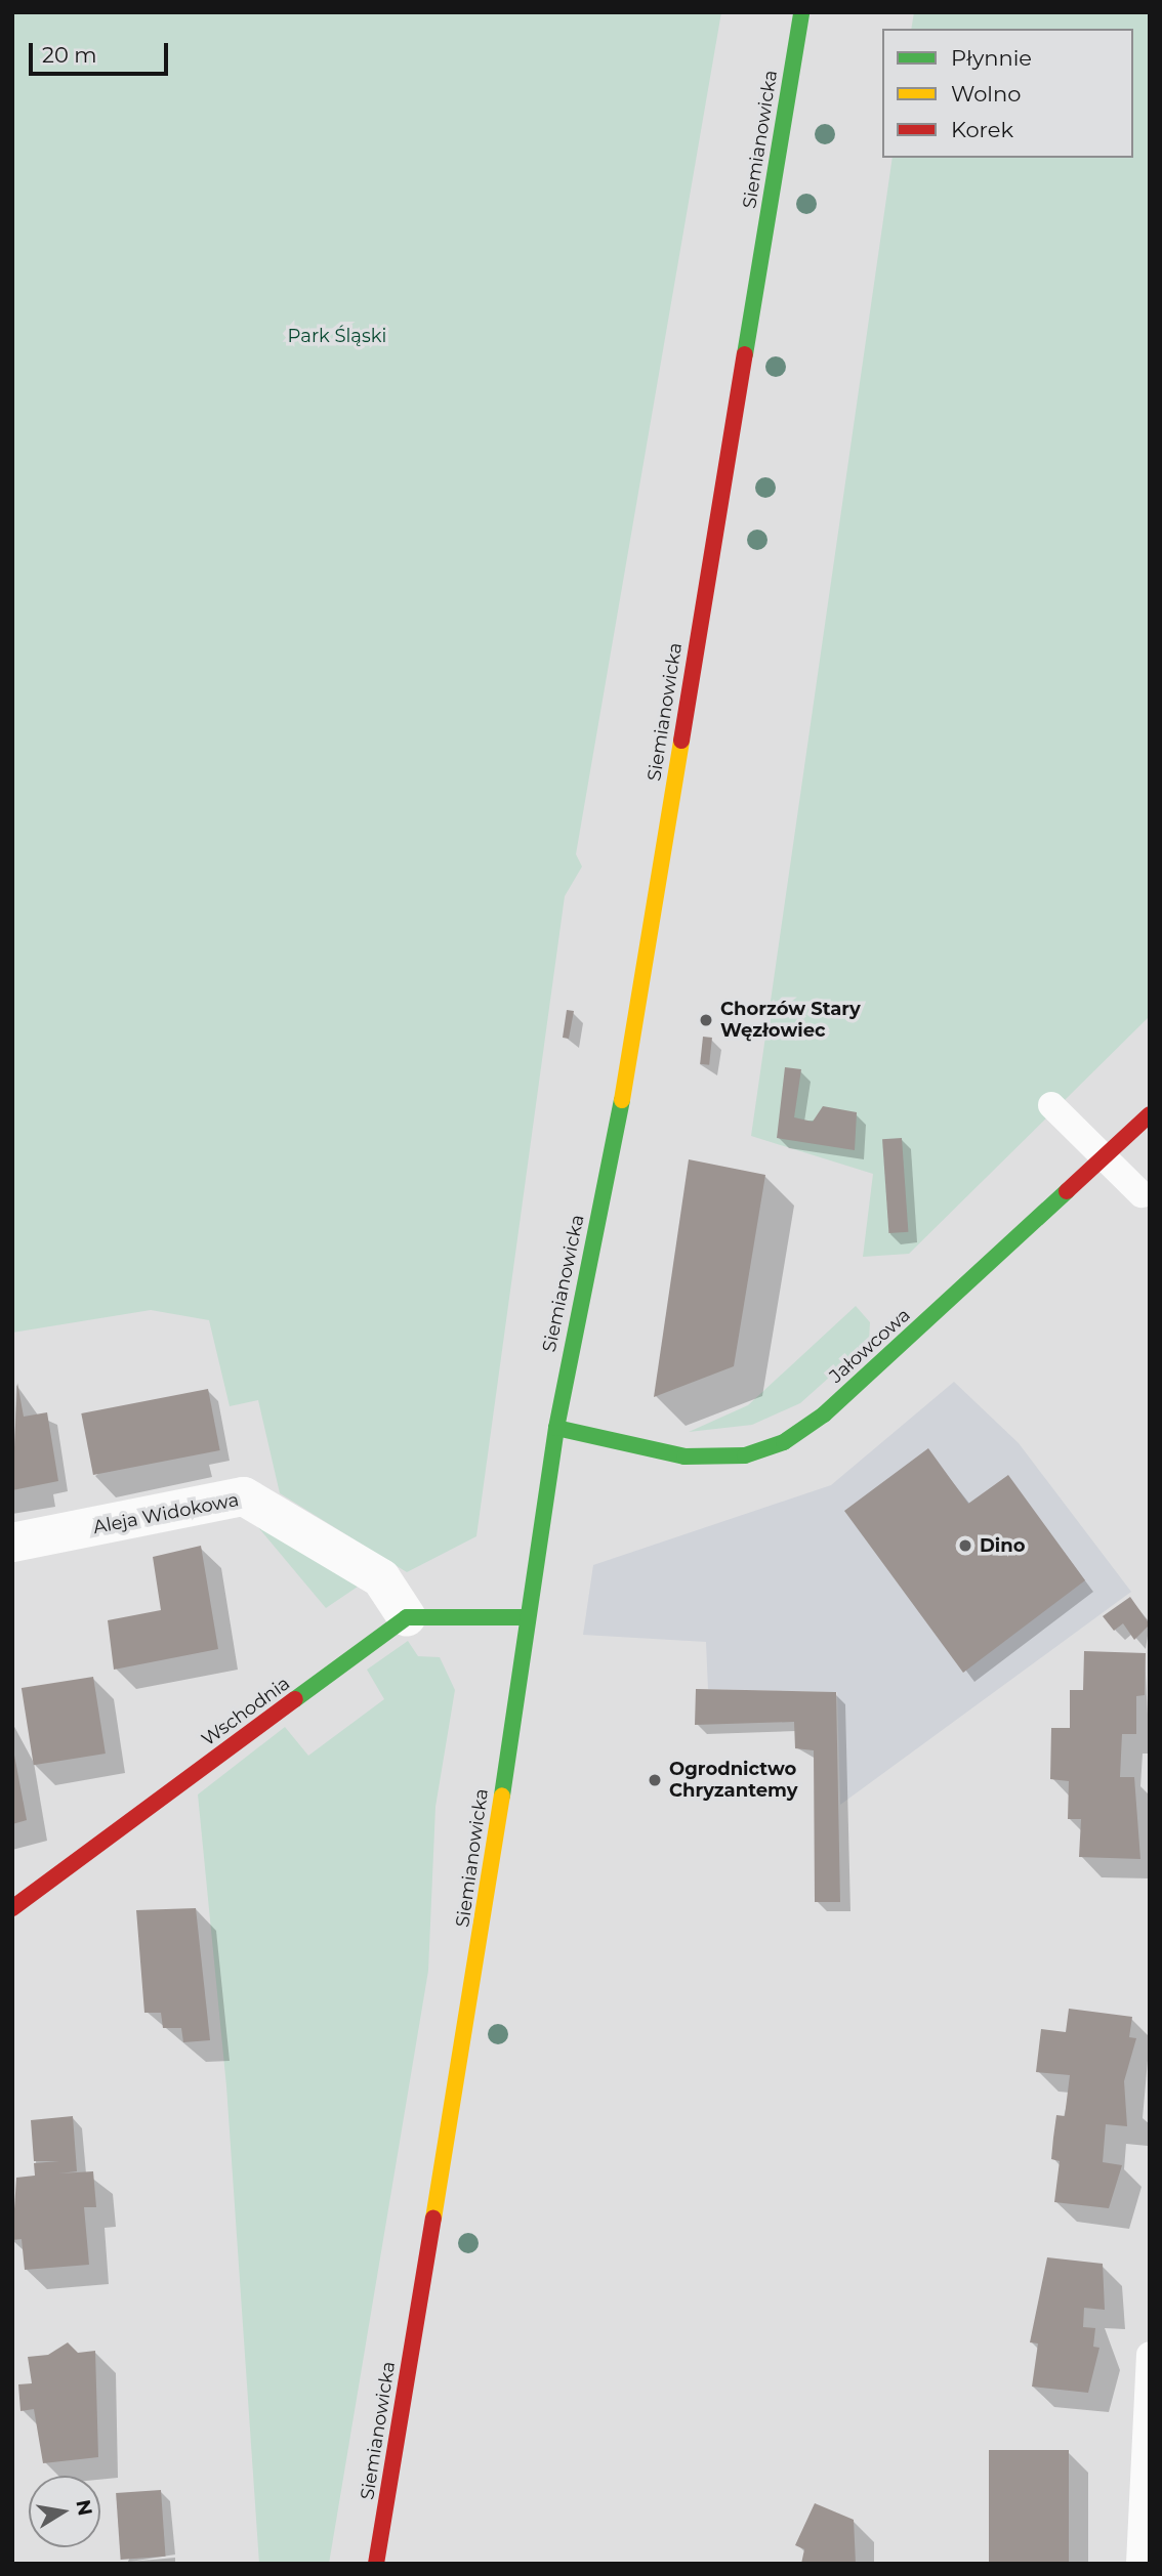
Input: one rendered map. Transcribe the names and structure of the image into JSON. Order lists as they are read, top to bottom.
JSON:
{
  "streets": {
    "street": [
      "Siemianowicka",
      "Jałowcowa",
      "Aleja Widokowa",
      "Wschodnia"
    ]
  },
  "crossings": [
    ["Siemianowicka", "Jałowcowa"],
    ["Aleja Widokowa", "Wschodnia"]
  ],
  "parks": ["Park Śląski"],
  "places": ["Chorzów Stary Węzłowiec", "Dino", "Ogrodnictwo Chryzantemy"],
  "legend": ["Płynnie", "Wolno", "Korek"],
  "scale_bar": "20 m",
  "north": "right"
}
